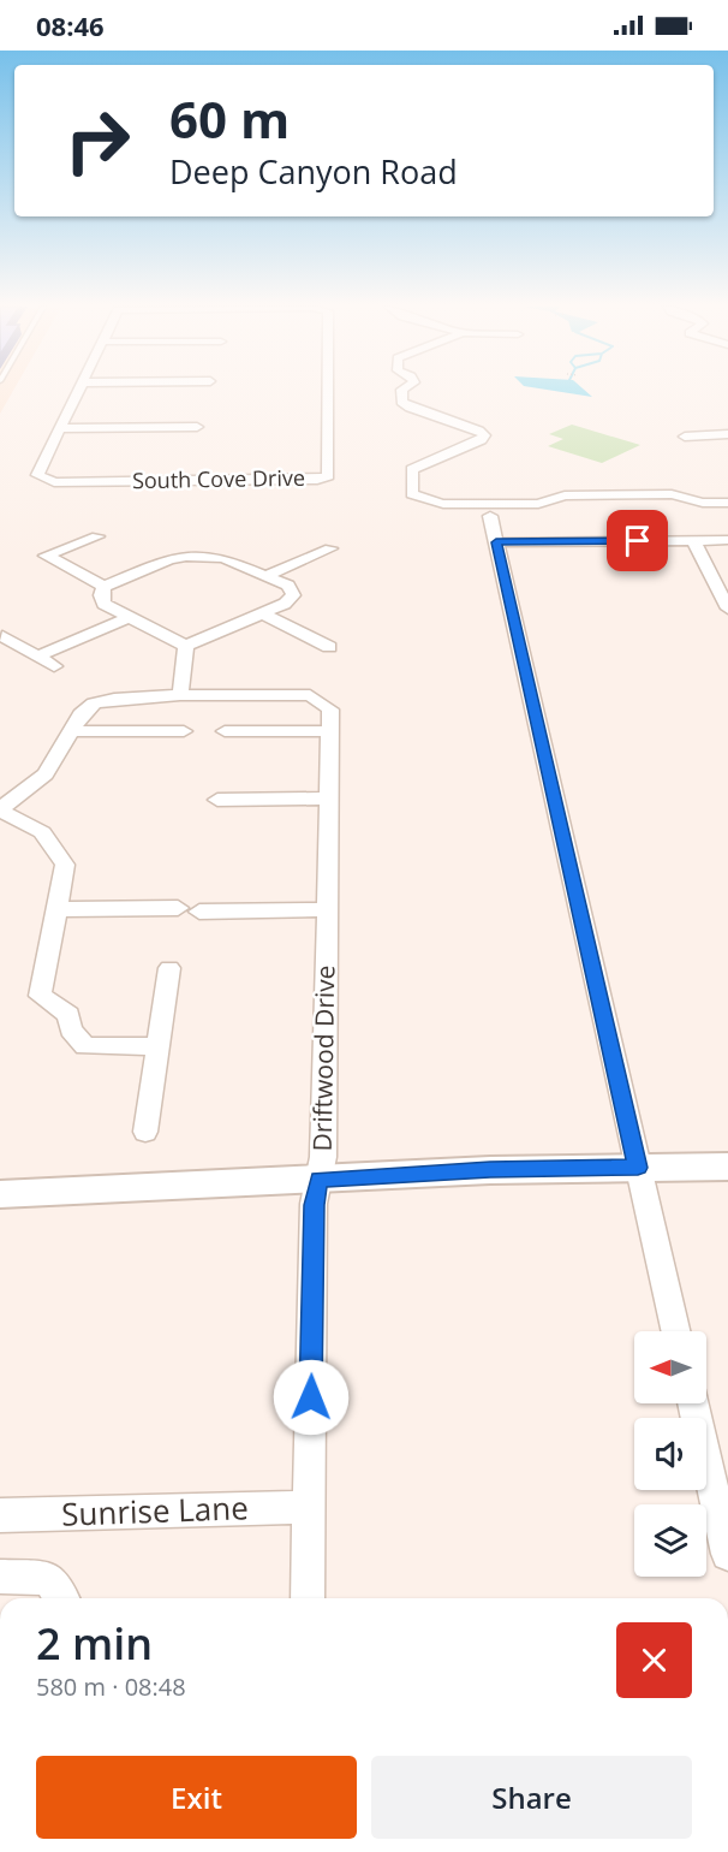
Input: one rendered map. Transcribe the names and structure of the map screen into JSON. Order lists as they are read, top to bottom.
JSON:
{
  "streets": {
    "street": ["South Cove Drive", "Driftwood Drive", "Sunrise Lane"]
  },
  "crossings": [
    ["Driftwood Drive", "Sunrise Lane"]
  ],
  "north": "left",
  "page": {
    "status": "08:46",
    "turn": ["60 m", "Deep Canyon Road"],
    "heading": ["2 min", "580 m · 08:48"],
    "buttons": ["Exit", "Share"]
  }
}
